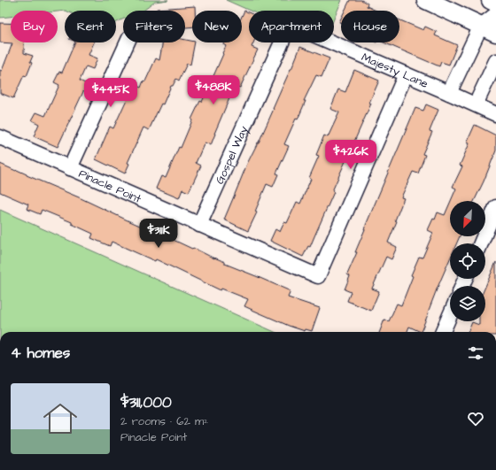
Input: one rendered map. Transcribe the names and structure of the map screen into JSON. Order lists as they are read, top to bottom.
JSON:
{
  "streets": {
    "street": ["Majesty Lane", "Gospel Way", "Pinacle Point"]
  },
  "crossings": [
    ["Majesty Lane", "Pinacle Point"],
    ["Gospel Way", "Pinacle Point"]
  ],
  "north": "bottom left",
  "page": {
    "chip": [
      "Buy",
      "Rent",
      "Filters",
      "New",
      "Apartment",
      "House"
    ],
    "price": [
      "$488K",
      "$445K",
      "$426K",
      "$311K"
    ],
    "heading": "4 homes",
    "list": [
      {
        "name": "$311,000",
        "note": "2 rooms · 62 m² · Pinacle Point"
      }
    ]
  }
}
